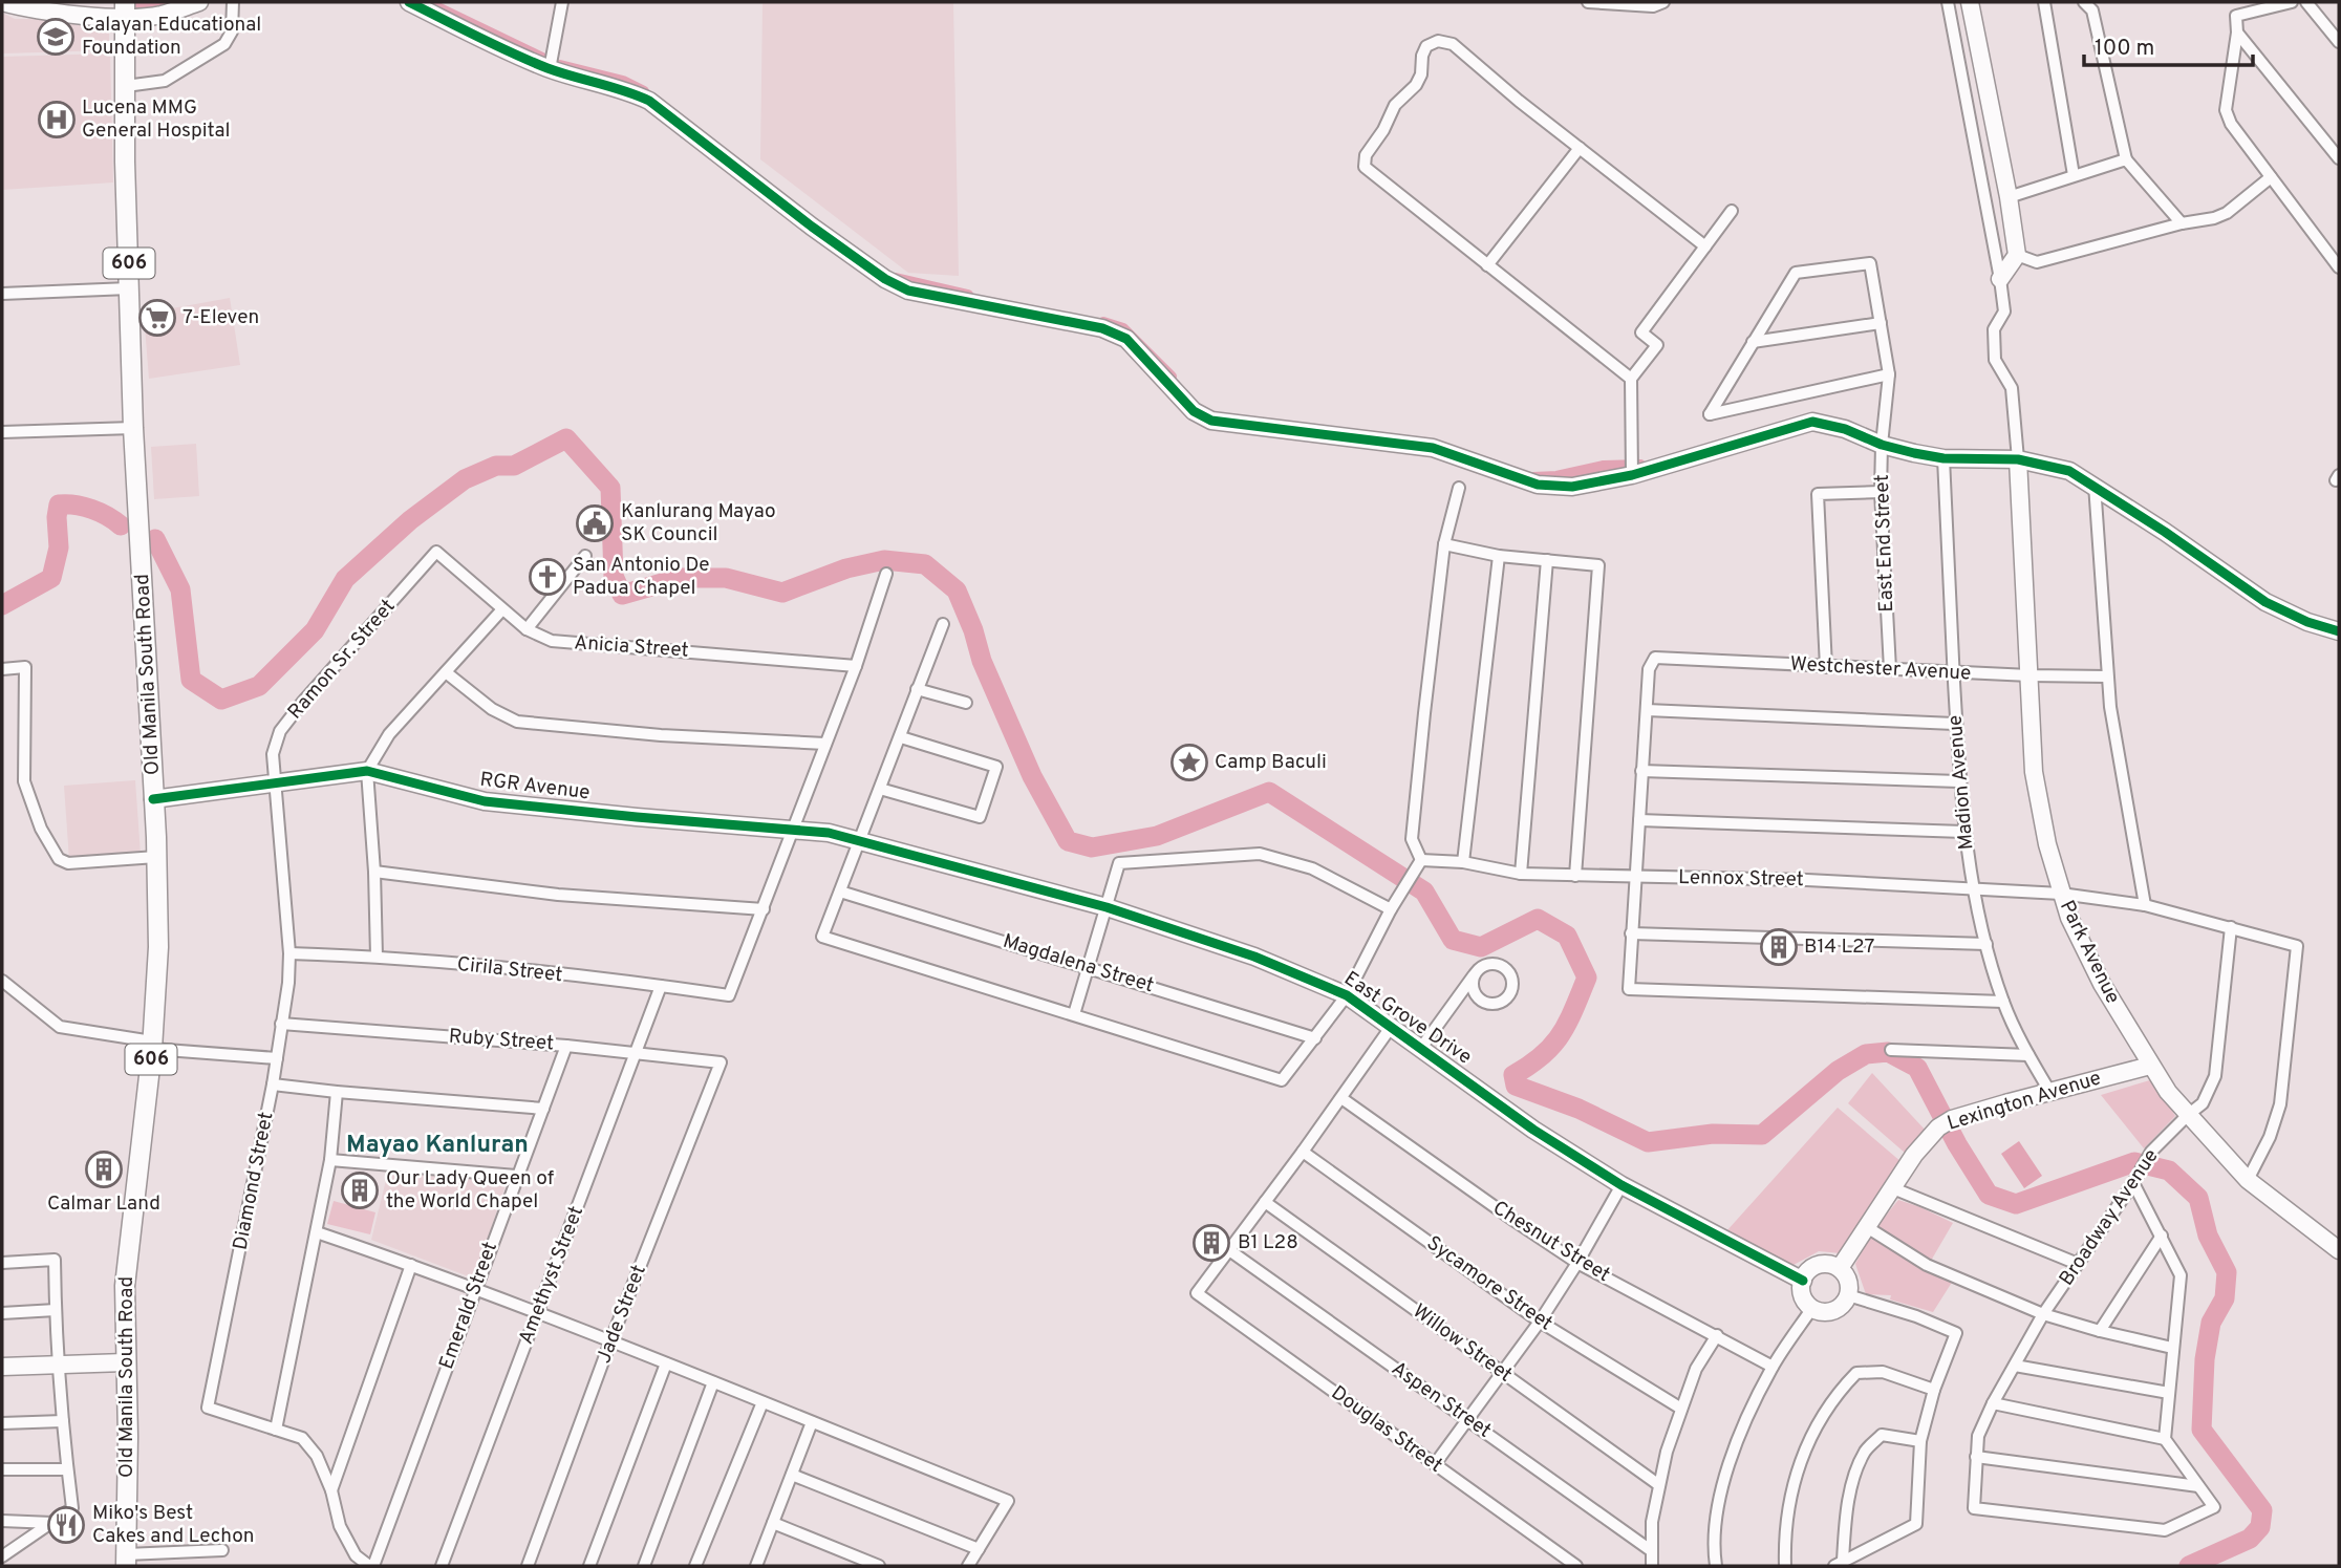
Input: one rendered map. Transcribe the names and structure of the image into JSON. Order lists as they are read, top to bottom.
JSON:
{
  "streets": {
    "main road": ["606", "Old Manila South Road"],
    "street": [
      "East End Street",
      "Anicia Street",
      "Ramon Sr. Street",
      "Westchester Avenue",
      "Madion Avenue",
      "RGR Avenue",
      "Lennox Street",
      "Park Avenue",
      "Magdalena Street",
      "Cirila Street",
      "East Grove Drive",
      "Ruby Street",
      "Lexington Avenue",
      "Diamond Street",
      "Broadway Avenue",
      "Chesnut Street",
      "Amethyst Street",
      "Sycamore Street",
      "Emerald Street",
      "Jade Street",
      "Willow Street",
      "Aspen Street",
      "Douglas Street"
    ]
  },
  "crossings": [
    ["East End Street", "Westchester Avenue"],
    ["Anicia Street", "Ramon Sr. Street"],
    ["Ramon Sr. Street", "RGR Avenue"],
    ["Ramon Sr. Street", "Cirila Street"],
    ["Ramon Sr. Street", "Diamond Street"],
    ["Westchester Avenue", "Madion Avenue"],
    ["Westchester Avenue", "Park Avenue"],
    ["Old Manila South Road", "RGR Avenue"],
    ["Madion Avenue", "Lennox Street"],
    ["Madion Avenue", "Lexington Avenue"],
    ["RGR Avenue", "East Grove Drive"],
    ["Lennox Street", "Park Avenue"],
    ["Lennox Street", "Broadway Avenue"],
    ["Park Avenue", "Lexington Avenue"],
    ["Park Avenue", "Broadway Avenue"],
    ["Cirila Street", "Diamond Street"],
    ["Cirila Street", "Amethyst Street"],
    ["East Grove Drive", "Lexington Avenue"],
    ["Ruby Street", "Diamond Street"],
    ["Ruby Street", "Amethyst Street"],
    ["Ruby Street", "Emerald Street"],
    ["Ruby Street", "Jade Street"],
    ["Aspen Street", "Douglas Street"]
  ],
  "districts": ["Mayao Kanluran"],
  "places": {
    "school or university": ["Calayan Educational Foundation"],
    "hospital": ["Lucena MMG General Hospital"],
    "supermarket": ["7-Eleven"],
    "public building": ["Kanlurang Mayao SK Council"],
    "church": ["San Antonio De Padua Chapel"],
    "place": ["Camp Baculi"],
    "building": [
      "B14 L27",
      "Calmar Land",
      "Our Lady Queen of the World Chapel",
      "B1 L28"
    ],
    "restaurant": ["Miko's Best Cakes and Lechon"]
  },
  "scale_bar": "100 m"
}
